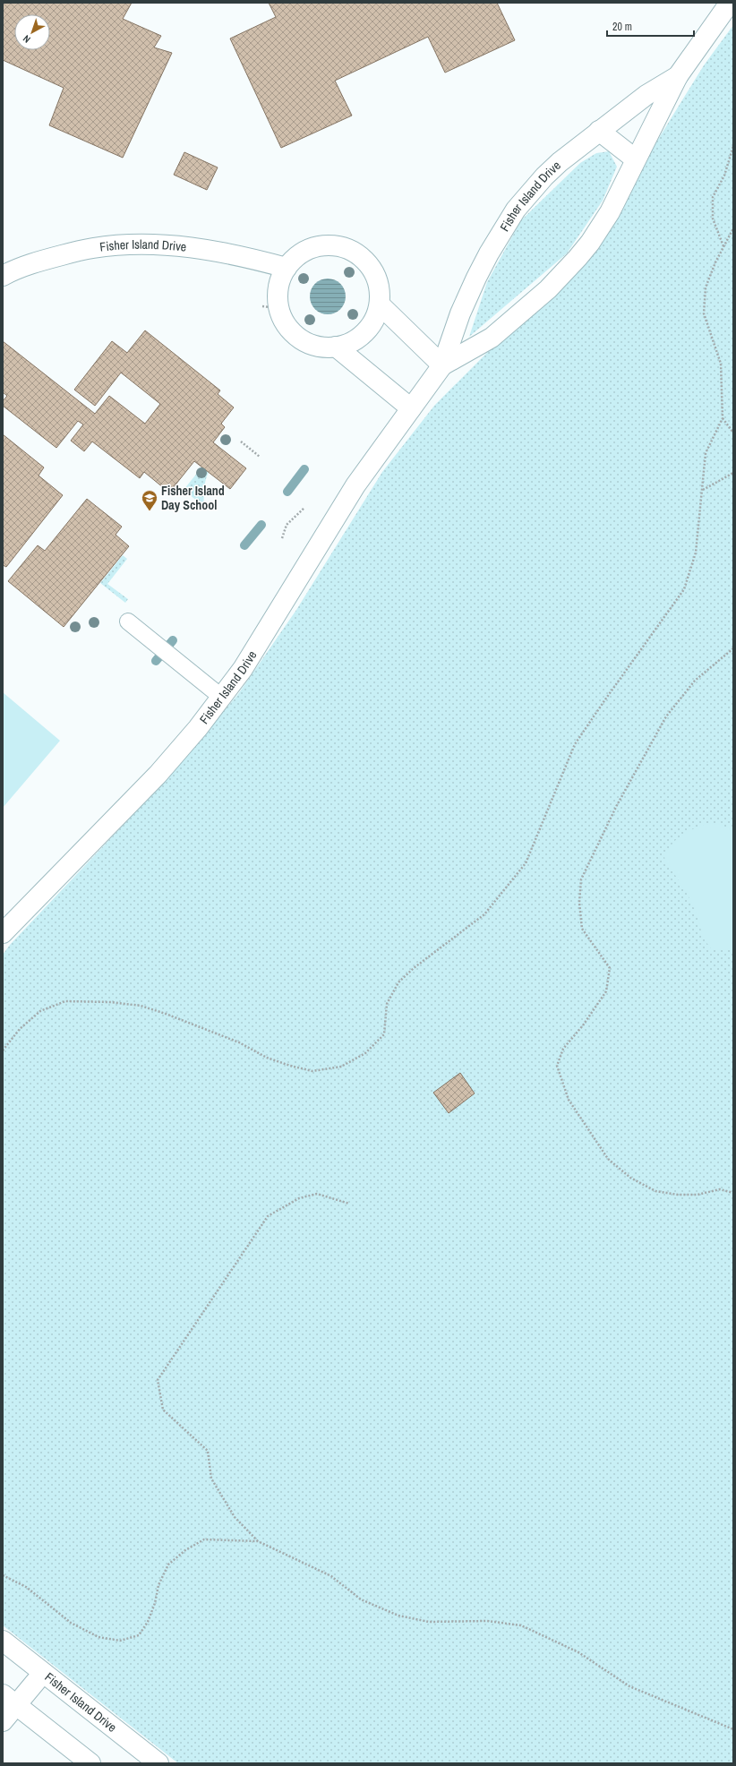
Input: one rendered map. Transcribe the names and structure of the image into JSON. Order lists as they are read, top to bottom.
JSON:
{
  "streets": {
    "street": ["Fisher Island Drive"]
  },
  "places": {
    "school or university": ["Fisher Island Day School"]
  },
  "scale_bar": "20 m",
  "north": "bottom left"
}
